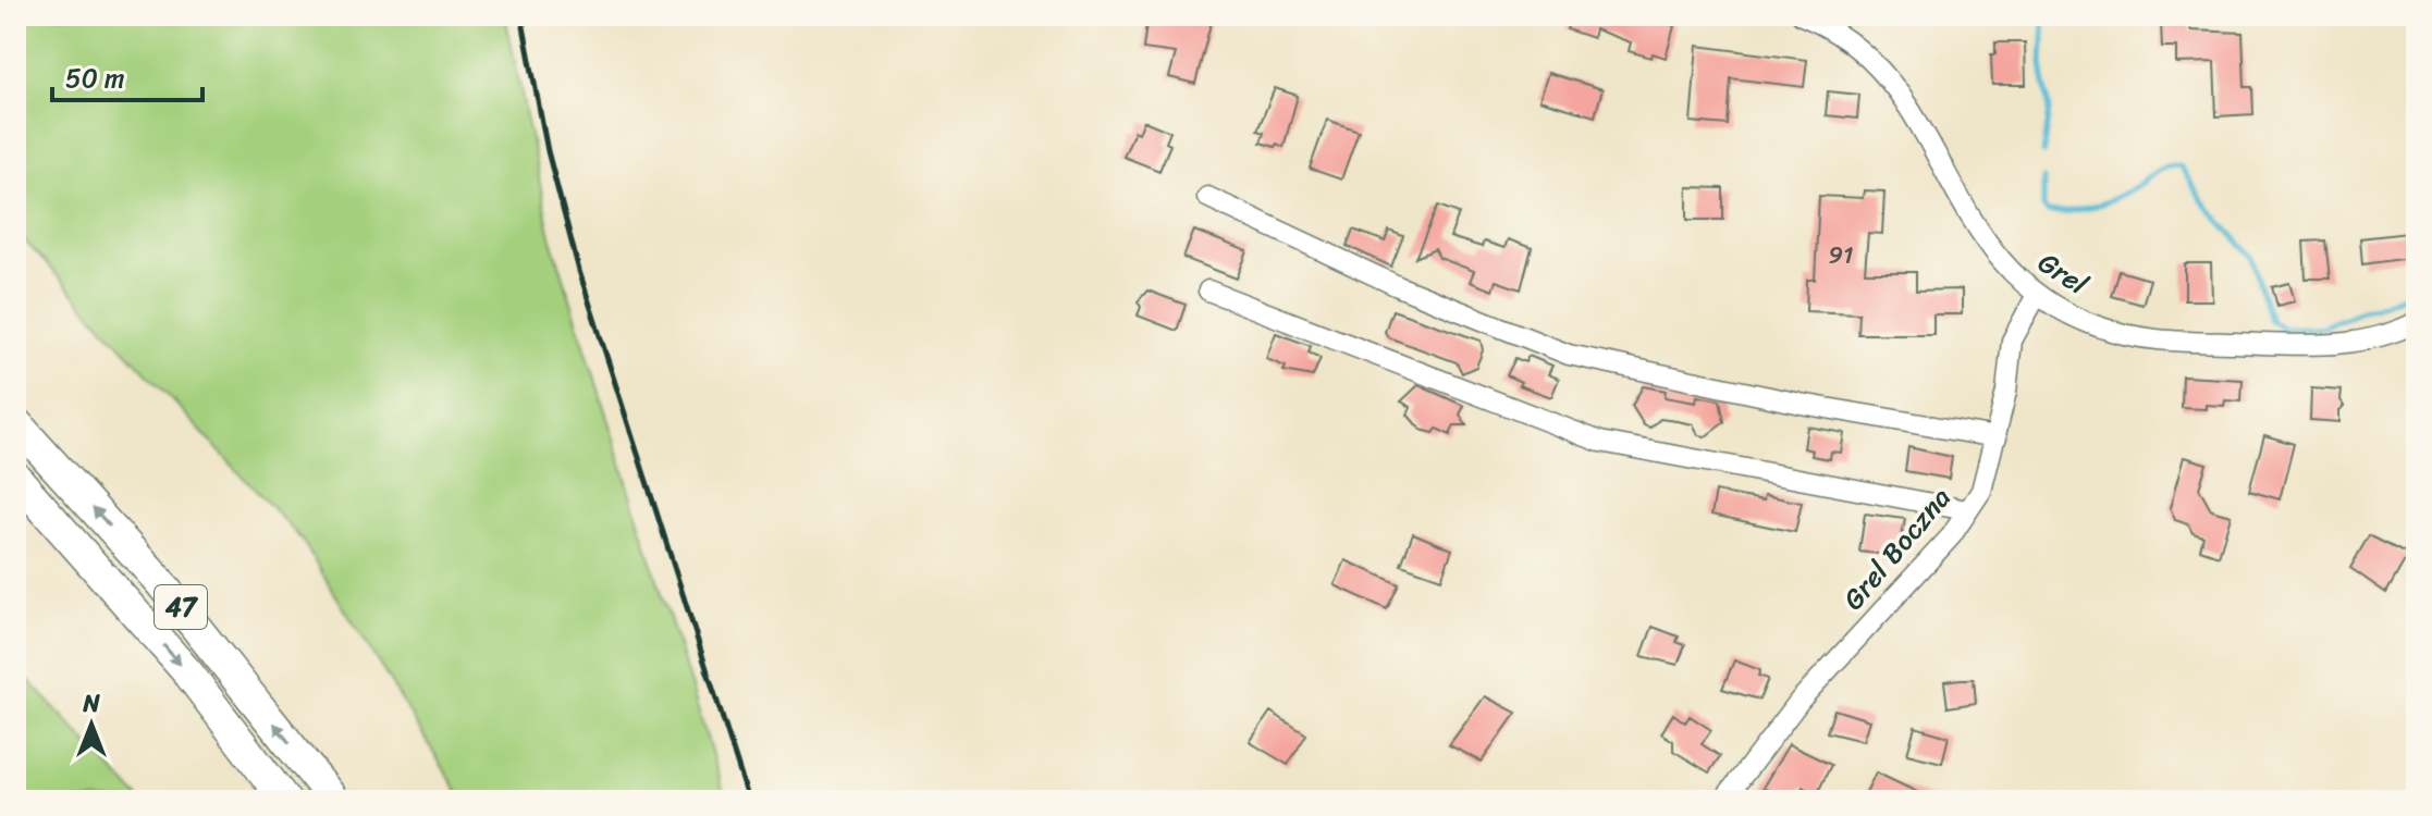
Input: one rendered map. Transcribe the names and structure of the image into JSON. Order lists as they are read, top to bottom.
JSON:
{
  "streets": {
    "main road": ["47"],
    "street": ["Grel", "Grel Boczna"]
  },
  "crossings": [
    ["Grel", "Grel Boczna"]
  ],
  "house_numbers": ["91"],
  "scale_bar": "50 m",
  "north": "top"
}
